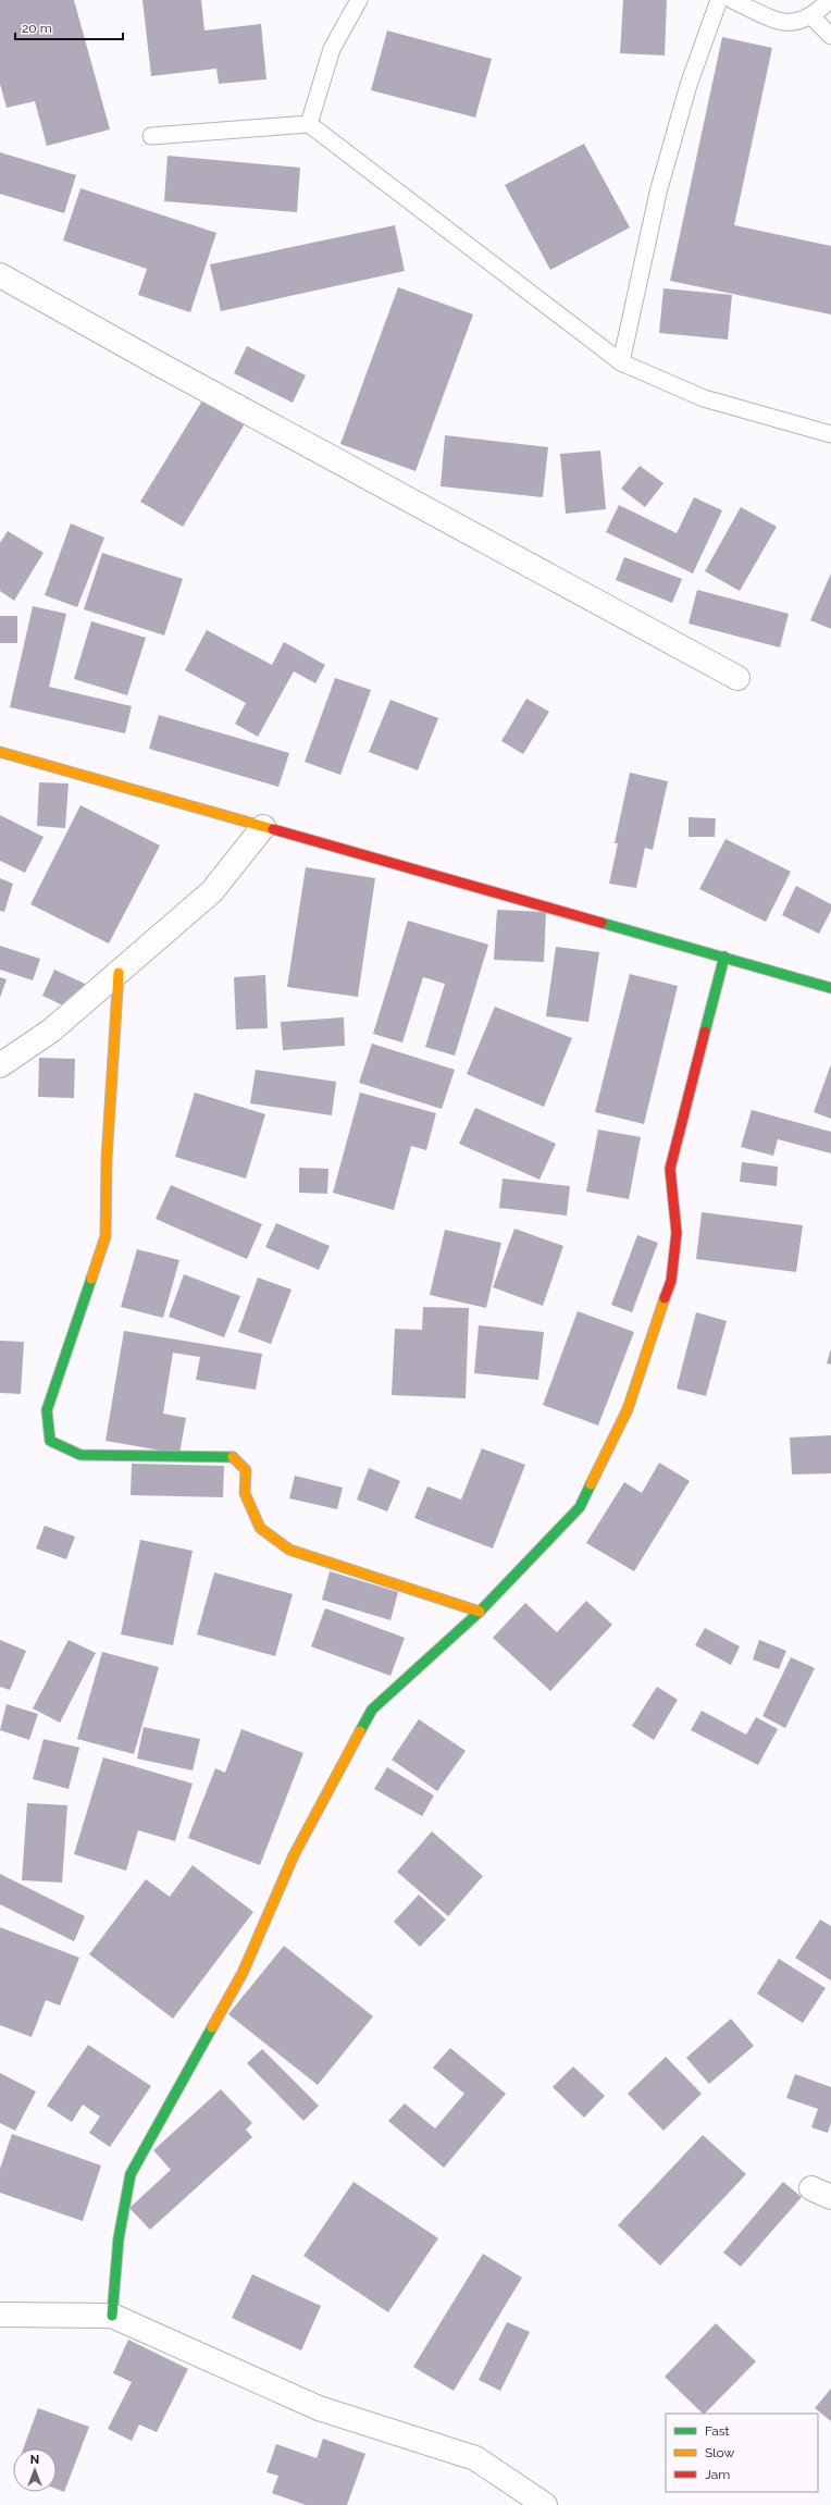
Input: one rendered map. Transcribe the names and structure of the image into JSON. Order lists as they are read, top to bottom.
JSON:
{
  "legend": ["Fast", "Slow", "Jam"],
  "scale_bar": "20 m",
  "north": "top"
}
